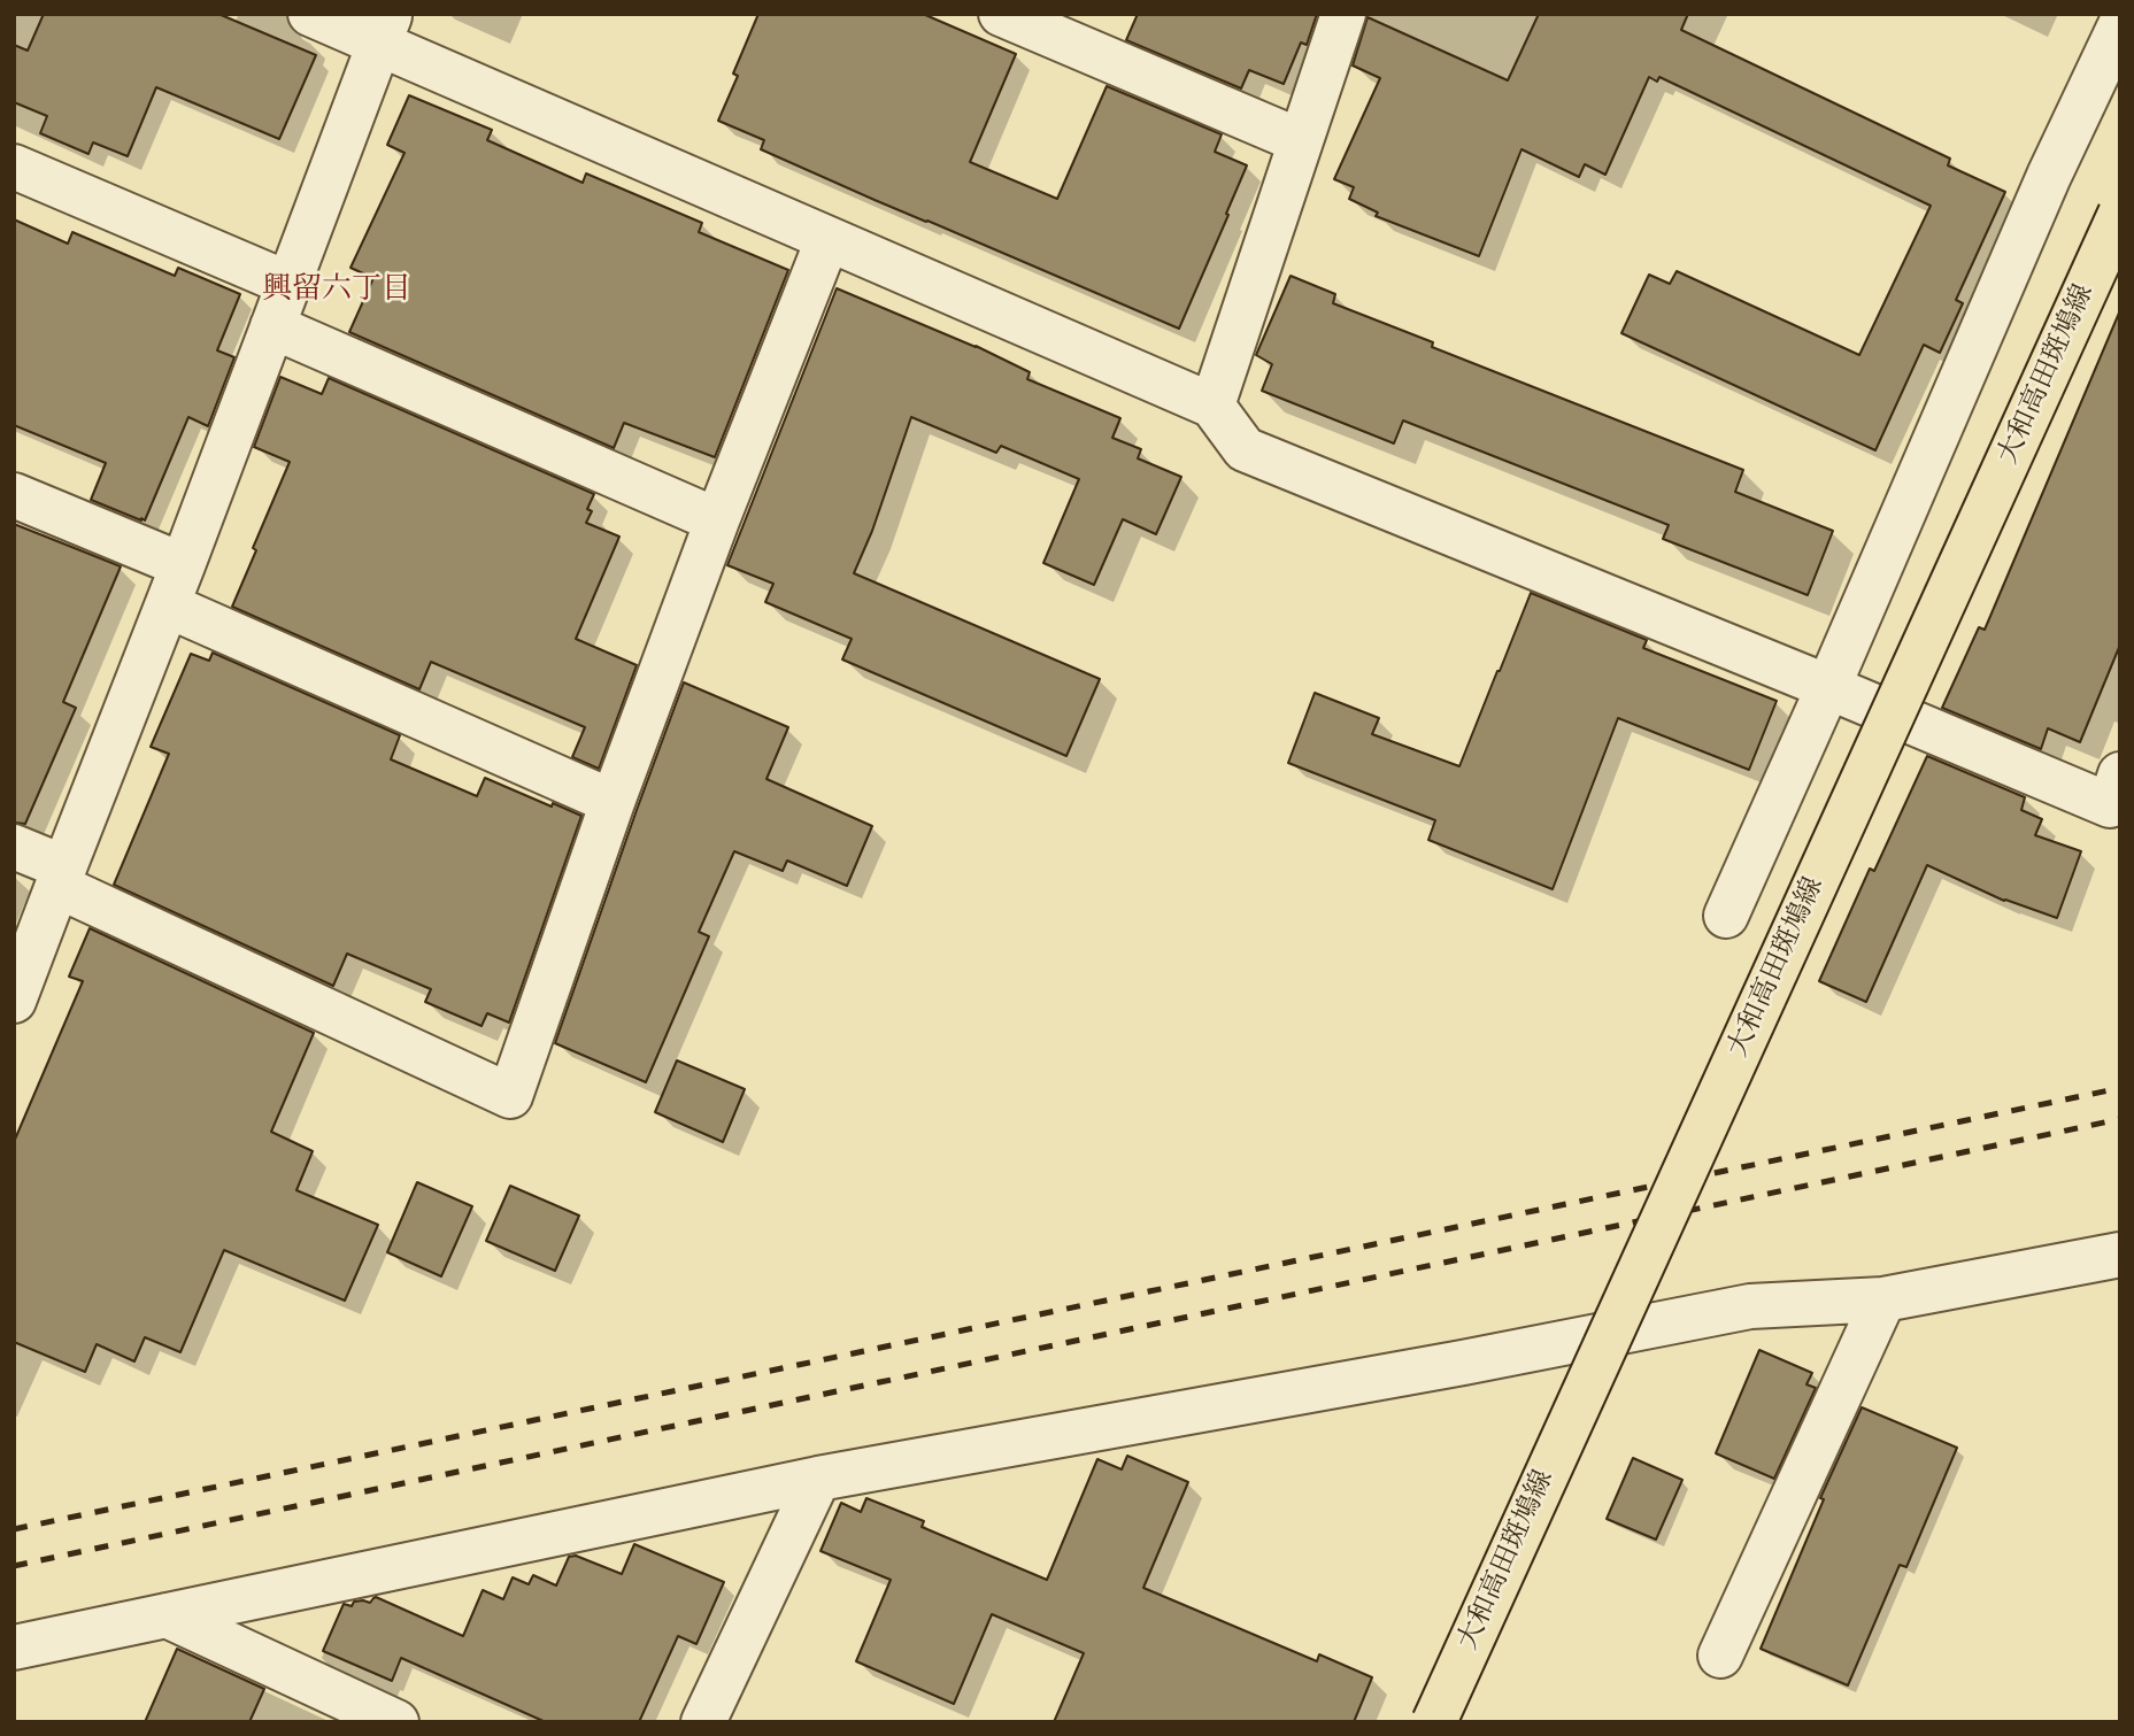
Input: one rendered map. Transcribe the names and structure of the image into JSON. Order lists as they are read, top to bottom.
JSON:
{
  "streets": {
    "main road": ["大和高田斑鳩線"]
  },
  "districts": ["興留六丁目"]
}
